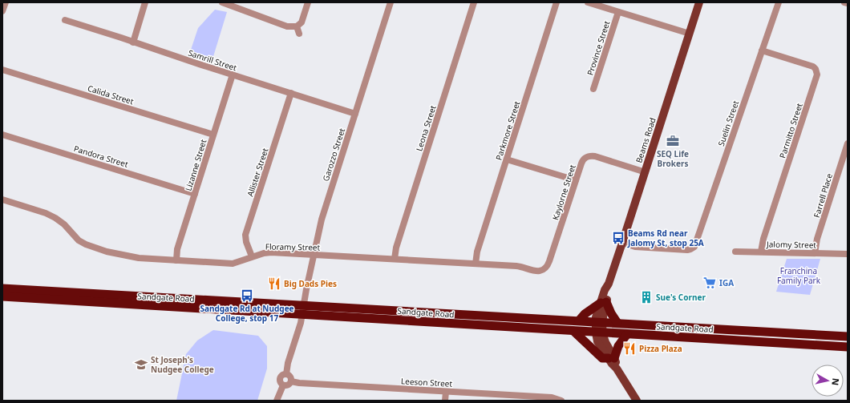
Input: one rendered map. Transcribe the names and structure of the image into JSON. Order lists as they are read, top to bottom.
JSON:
{
  "streets": {
    "highway": ["Sandgate Road"],
    "main road": ["Beams Road"],
    "street": [
      "Province Street",
      "Samrill Street",
      "Calida Street",
      "Suelin Street",
      "Leona Street",
      "Parkmore Street",
      "Parmitto Street",
      "Garozzo Street",
      "Pandora Street",
      "Lizanne Street",
      "Allister Street",
      "Kaylorne Street",
      "Farrell Place",
      "Jalomy Street",
      "Floramy Street",
      "Leeson Street"
    ]
  },
  "crossings": [
    ["Samrill Street", "Garozzo Street"],
    ["Samrill Street", "Lizanne Street"],
    ["Samrill Street", "Allister Street"],
    ["Calida Street", "Lizanne Street"],
    ["Suelin Street", "Parmitto Street"],
    ["Suelin Street", "Beams Road"],
    ["Leona Street", "Floramy Street"],
    ["Parkmore Street", "Floramy Street"],
    ["Parmitto Street", "Jalomy Street"],
    ["Beams Road", "Kaylorne Street"],
    ["Beams Road", "Sandgate Road"],
    ["Garozzo Street", "Floramy Street"],
    ["Garozzo Street", "Sandgate Road"],
    ["Garozzo Street", "Leeson Street"],
    ["Pandora Street", "Lizanne Street"],
    ["Lizanne Street", "Floramy Street"],
    ["Allister Street", "Floramy Street"],
    ["Kaylorne Street", "Floramy Street"],
    ["Farrell Place", "Jalomy Street"]
  ],
  "parks": ["Franchina Family Park"],
  "places": {
    "office": ["SEQ Life Brokers"],
    "bus stop": ["Beams Rd near Jalomy St, stop 25A", "Sandgate Rd at Nudgee College, stop 17"],
    "supermarket": ["IGA"],
    "restaurant": ["Big Dads Pies", "Pizza Plaza"],
    "building": ["Sue's Corner"],
    "school or university": ["St Joseph's Nudgee College"]
  },
  "north": "right"
}
